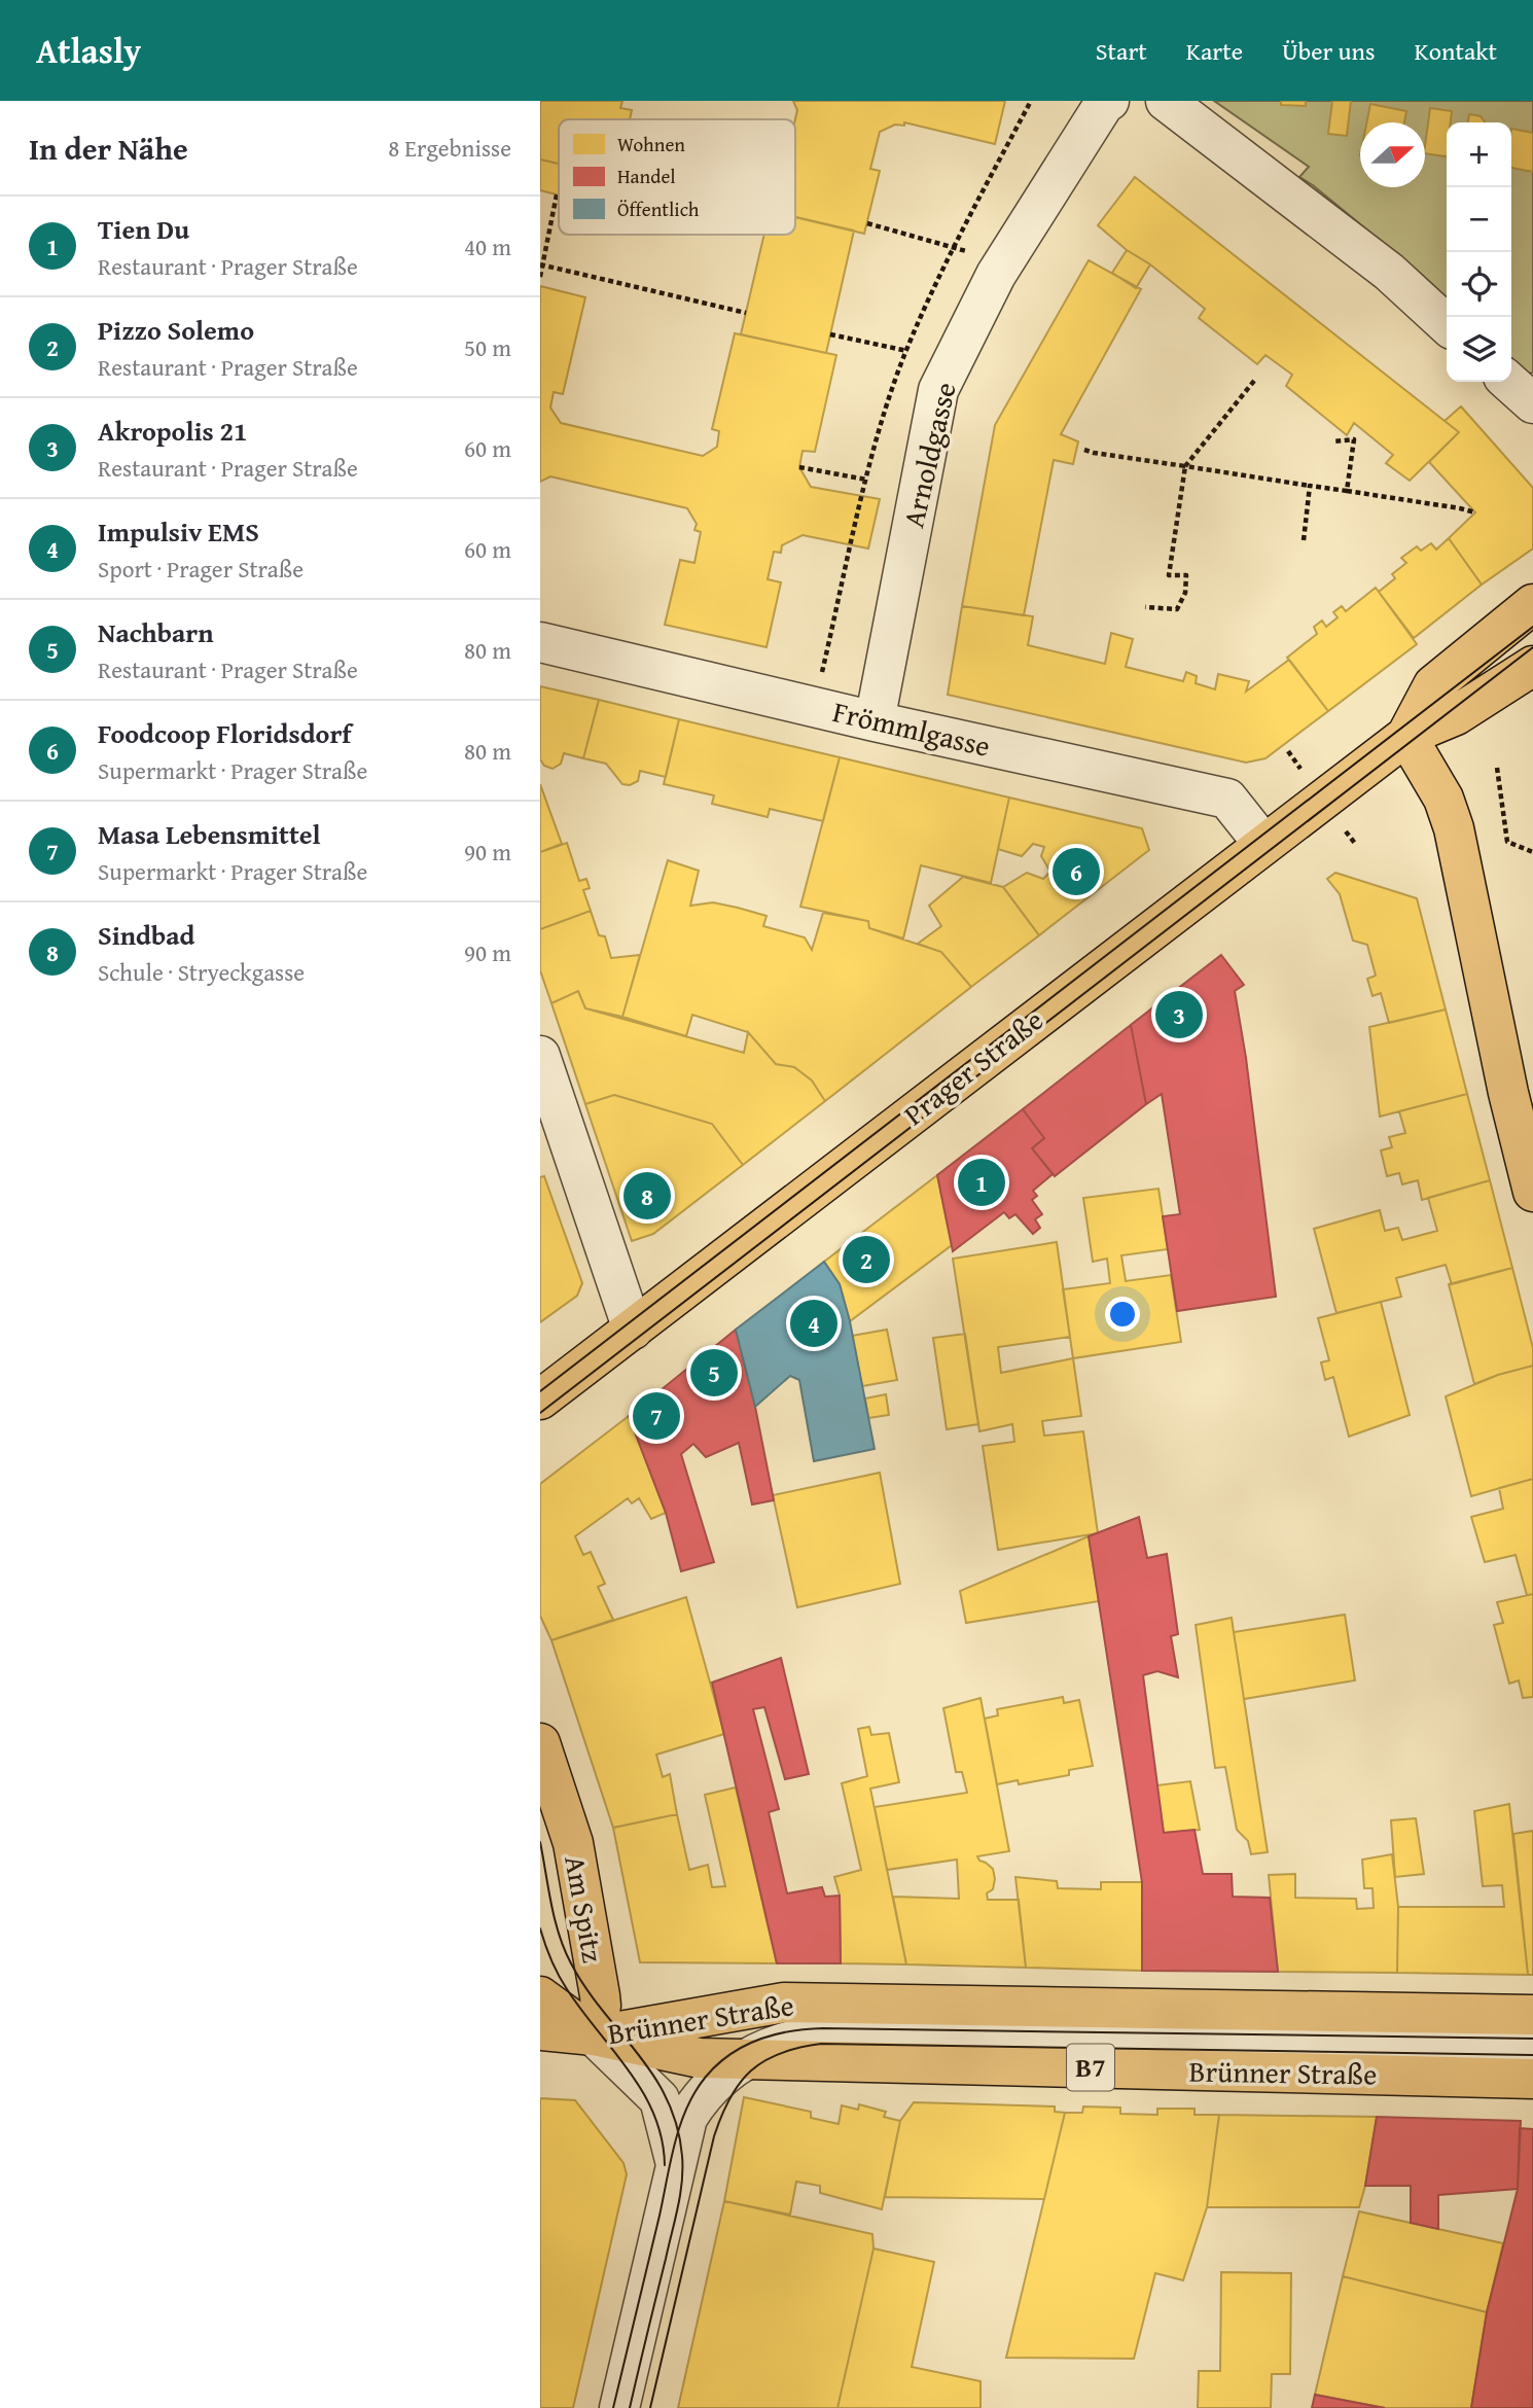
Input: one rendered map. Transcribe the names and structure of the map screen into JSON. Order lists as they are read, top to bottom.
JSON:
{
  "streets": {
    "main road": [
      "Prager Straße",
      "Am Spitz",
      "Brünner Straße",
      "B7"
    ],
    "street": ["Arnoldgasse", "Frömmlgasse"]
  },
  "crossings": [
    ["Arnoldgasse", "Frömmlgasse"],
    ["Frömmlgasse", "Prager Straße"],
    ["Am Spitz", "Brünner Straße"],
    ["Am Spitz", "B7"],
    ["Brünner Straße", "B7"]
  ],
  "legend": ["Wohnen", "Handel", "Öffentlich"],
  "north": "right",
  "page": {
    "header": "Atlasly",
    "nav": [
      "Start",
      "Karte",
      "Über uns",
      "Kontakt"
    ],
    "heading": ["In der Nähe", "8 Ergebnisse"],
    "map_buttons": ["+", "−"],
    "list": [
      {
        "mark": "1",
        "name": "Tien Du",
        "note": "Restaurant · Prager Straße",
        "value": "40 m"
      },
      {
        "mark": "2",
        "name": "Pizzo Solemo",
        "note": "Restaurant · Prager Straße",
        "value": "50 m"
      },
      {
        "mark": "3",
        "name": "Akropolis 21",
        "note": "Restaurant · Prager Straße",
        "value": "60 m"
      },
      {
        "mark": "4",
        "name": "Impulsiv EMS",
        "note": "Sport · Prager Straße",
        "value": "60 m"
      },
      {
        "mark": "5",
        "name": "Nachbarn",
        "note": "Restaurant · Prager Straße",
        "value": "80 m"
      },
      {
        "mark": "6",
        "name": "Foodcoop Floridsdorf",
        "note": "Supermarkt · Prager Straße",
        "value": "80 m"
      },
      {
        "mark": "7",
        "name": "Masa Lebensmittel",
        "note": "Supermarkt · Prager Straße",
        "value": "90 m"
      },
      {
        "mark": "8",
        "name": "Sindbad",
        "note": "Schule · Stryeckgasse",
        "value": "90 m"
      }
    ],
    "pins": [
      "6",
      "3",
      "1",
      "8",
      "2",
      "4",
      "5",
      "7"
    ]
  }
}
